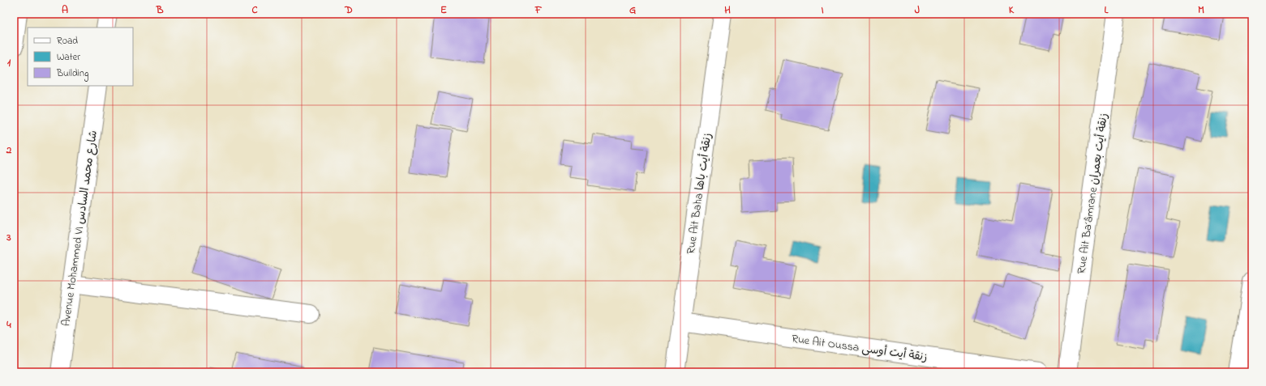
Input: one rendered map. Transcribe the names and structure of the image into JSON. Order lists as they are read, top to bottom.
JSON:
{
  "streets": {
    "street": [
      "Rue Ait Baha زنقة أيت باها",
      "Rue Ait Ba´âmrane زنقة أيت بعمران",
      "Avenue Mohammed VI شارع محمد السادس",
      "Rue Ait Oussa زنقة أيت أوسى"
    ]
  },
  "crossings": [
    ["Rue Ait Baha زنقة أيت باها", "Rue Ait Oussa زنقة أيت أوسى"]
  ],
  "legend": ["Road", "Water", "Building"],
  "grid": {
    "columns": [
      "A",
      "B",
      "C",
      "D",
      "E",
      "F",
      "G",
      "H",
      "I",
      "J",
      "K",
      "L",
      "M"
    ],
    "rows": [
      "1",
      "2",
      "3",
      "4"
    ]
  }
}
